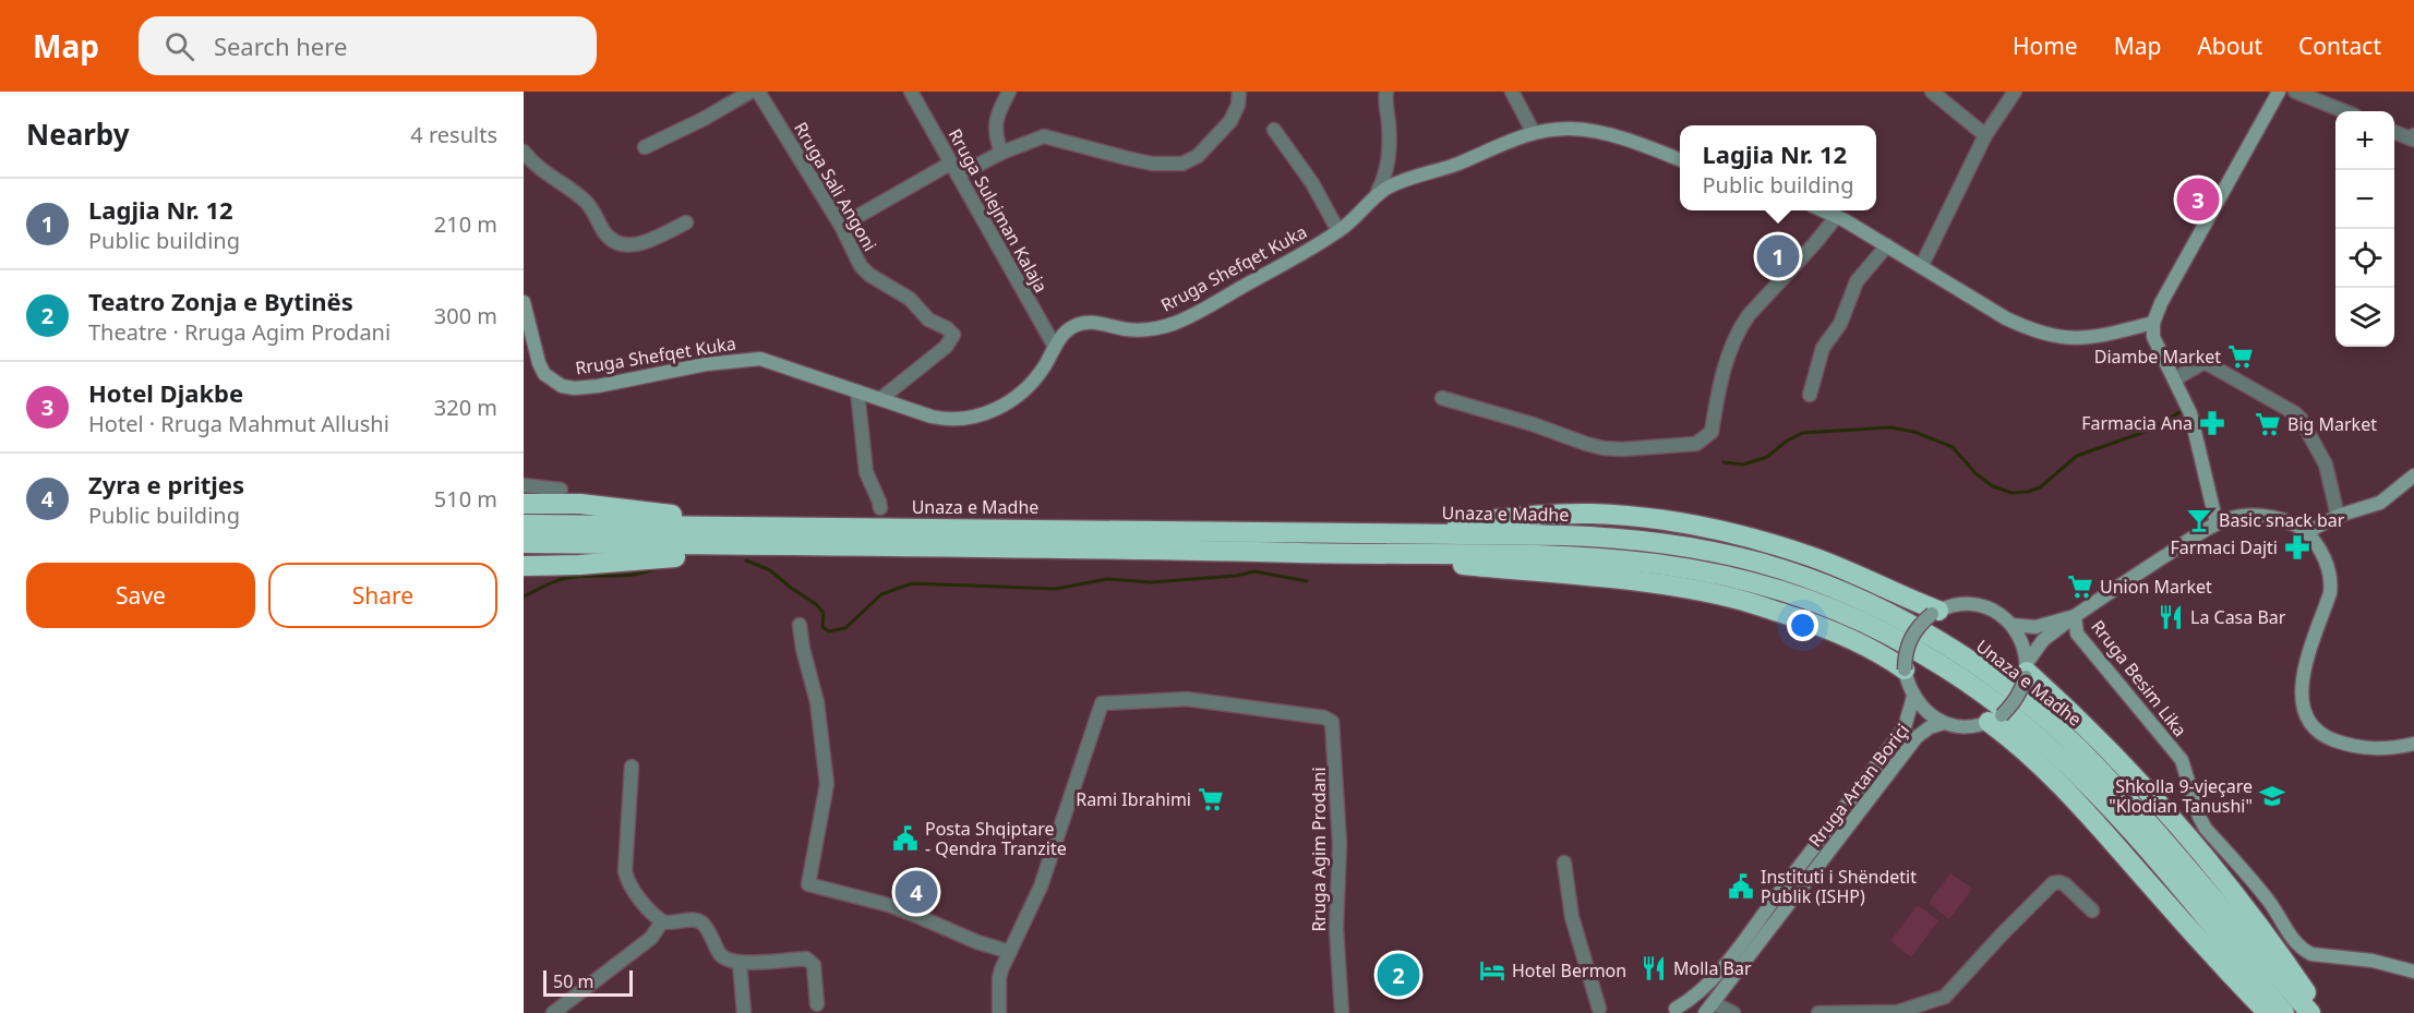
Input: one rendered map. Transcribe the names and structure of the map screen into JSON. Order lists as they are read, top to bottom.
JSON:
{
  "streets": {
    "highway": ["Unaza e Madhe"],
    "street": [
      "Rruga Sali Angoni",
      "Rruga Sulejman Kalaja",
      "Rruga Shefqet Kuka",
      "Rruga Besim Lika",
      "Rruga Artan Boriçi",
      "Rruga Agim Prodani"
    ]
  },
  "crossings": [
    ["Rruga Sali Angoni", "Rruga Shefqet Kuka"],
    ["Rruga Sulejman Kalaja", "Rruga Shefqet Kuka"]
  ],
  "places": {
    "supermarket": [
      "Diambe Market",
      "Big Market",
      "Union Market",
      "Rami Ibrahimi"
    ],
    "pharmacy": ["Farmacia Ana", "Farmaci Dajti"],
    "bar": ["Basic snack bar"],
    "restaurant": ["La Casa Bar", "Molla Bar"],
    "school or university": ["Shkolla 9-vjeçare \"Klodian Tanushi\""],
    "public building": ["Posta Shqiptare - Qendra Tranzite", "Instituti i Shëndetit Publik (ISHP)"],
    "hotel": ["Hotel Bermon"]
  },
  "scale_bar": "50 m",
  "page": {
    "header": "Map",
    "search": "Search here",
    "nav": [
      "Home",
      "Map",
      "About",
      "Contact"
    ],
    "heading": ["Nearby", "4 results"],
    "map_buttons": ["+", "−"],
    "popup": ["Lagjia Nr. 12", "Public building"],
    "pins": [
      "3",
      "1",
      "4",
      "2"
    ],
    "list": [
      {
        "mark": "1",
        "name": "Lagjia Nr. 12",
        "note": "Public building",
        "value": "210 m"
      },
      {
        "mark": "2",
        "name": "Teatro Zonja e Bytinës",
        "note": "Theatre · Rruga Agim Prodani",
        "value": "300 m"
      },
      {
        "mark": "3",
        "name": "Hotel Djakbe",
        "note": "Hotel · Rruga Mahmut Allushi",
        "value": "320 m"
      },
      {
        "mark": "4",
        "name": "Zyra e pritjes",
        "note": "Public building",
        "value": "510 m"
      }
    ],
    "buttons": ["Save", "Share"],
    "scale": "50 m"
  }
}
